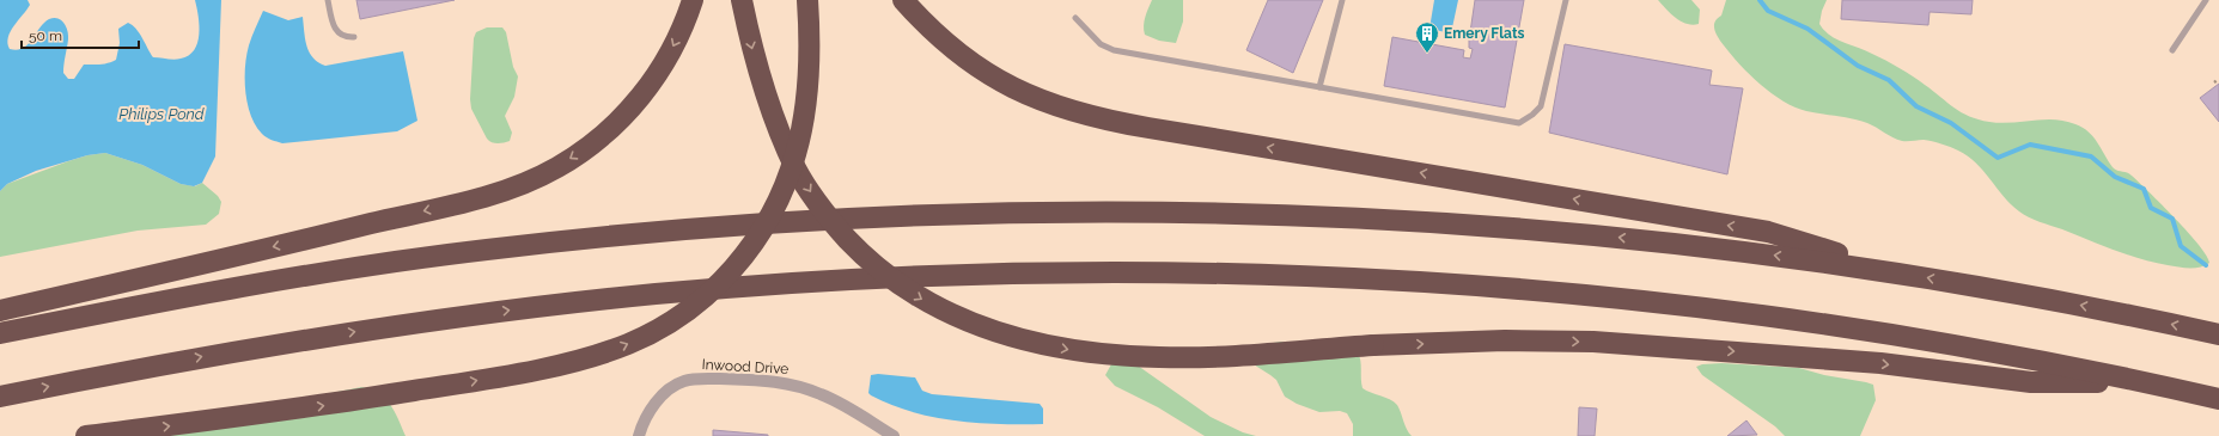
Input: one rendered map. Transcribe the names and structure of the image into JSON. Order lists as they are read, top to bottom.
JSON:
{
  "streets": {
    "street": ["Inwood Drive"]
  },
  "water": ["Philips Pond"],
  "places": {
    "building": ["Emery Flats"]
  },
  "scale_bar": "50 m"
}
